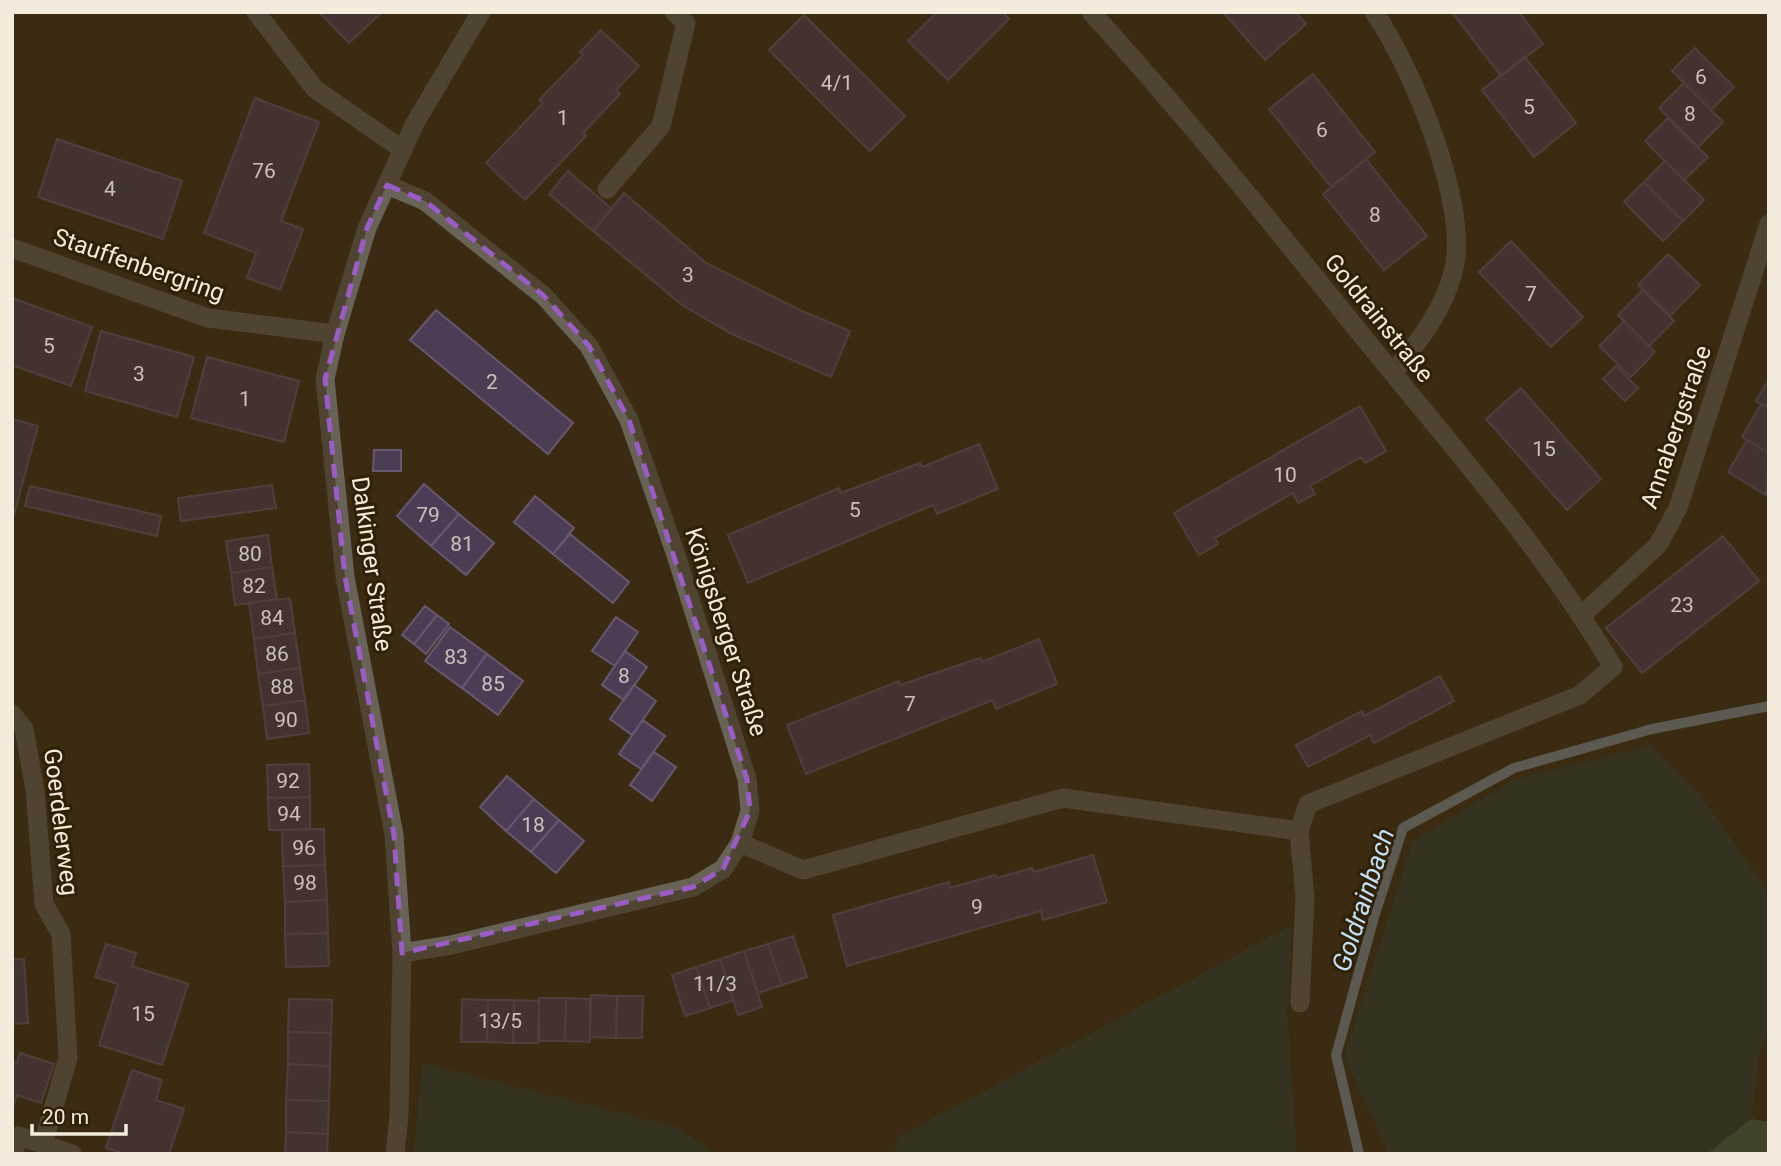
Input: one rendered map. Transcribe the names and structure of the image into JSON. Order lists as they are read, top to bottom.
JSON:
{
  "streets": {
    "street": [
      "Stauffenbergring",
      "Goldrainstraße",
      "Annabergstraße",
      "Dalkinger Straße",
      "Königsberger Straße",
      "Goerdelerweg"
    ]
  },
  "crossings": [
    ["Stauffenbergring", "Dalkinger Straße"],
    ["Goldrainstraße", "Annabergstraße"],
    ["Dalkinger Straße", "Königsberger Straße"]
  ],
  "water": ["Goldrainbach"],
  "house_numbers": [
    "6",
    "4/1",
    "5",
    "8",
    "1",
    "6",
    "76",
    "4",
    "8",
    "3",
    "7",
    "5",
    "3",
    "2",
    "1",
    "15",
    "10",
    "5",
    "79",
    "81",
    "80",
    "82",
    "23",
    "84",
    "86",
    "83",
    "8",
    "85",
    "88",
    "7",
    "90",
    "92",
    "94",
    "18",
    "96",
    "98",
    "9",
    "11/3",
    "15",
    "13/5"
  ],
  "scale_bar": "20 m"
}
